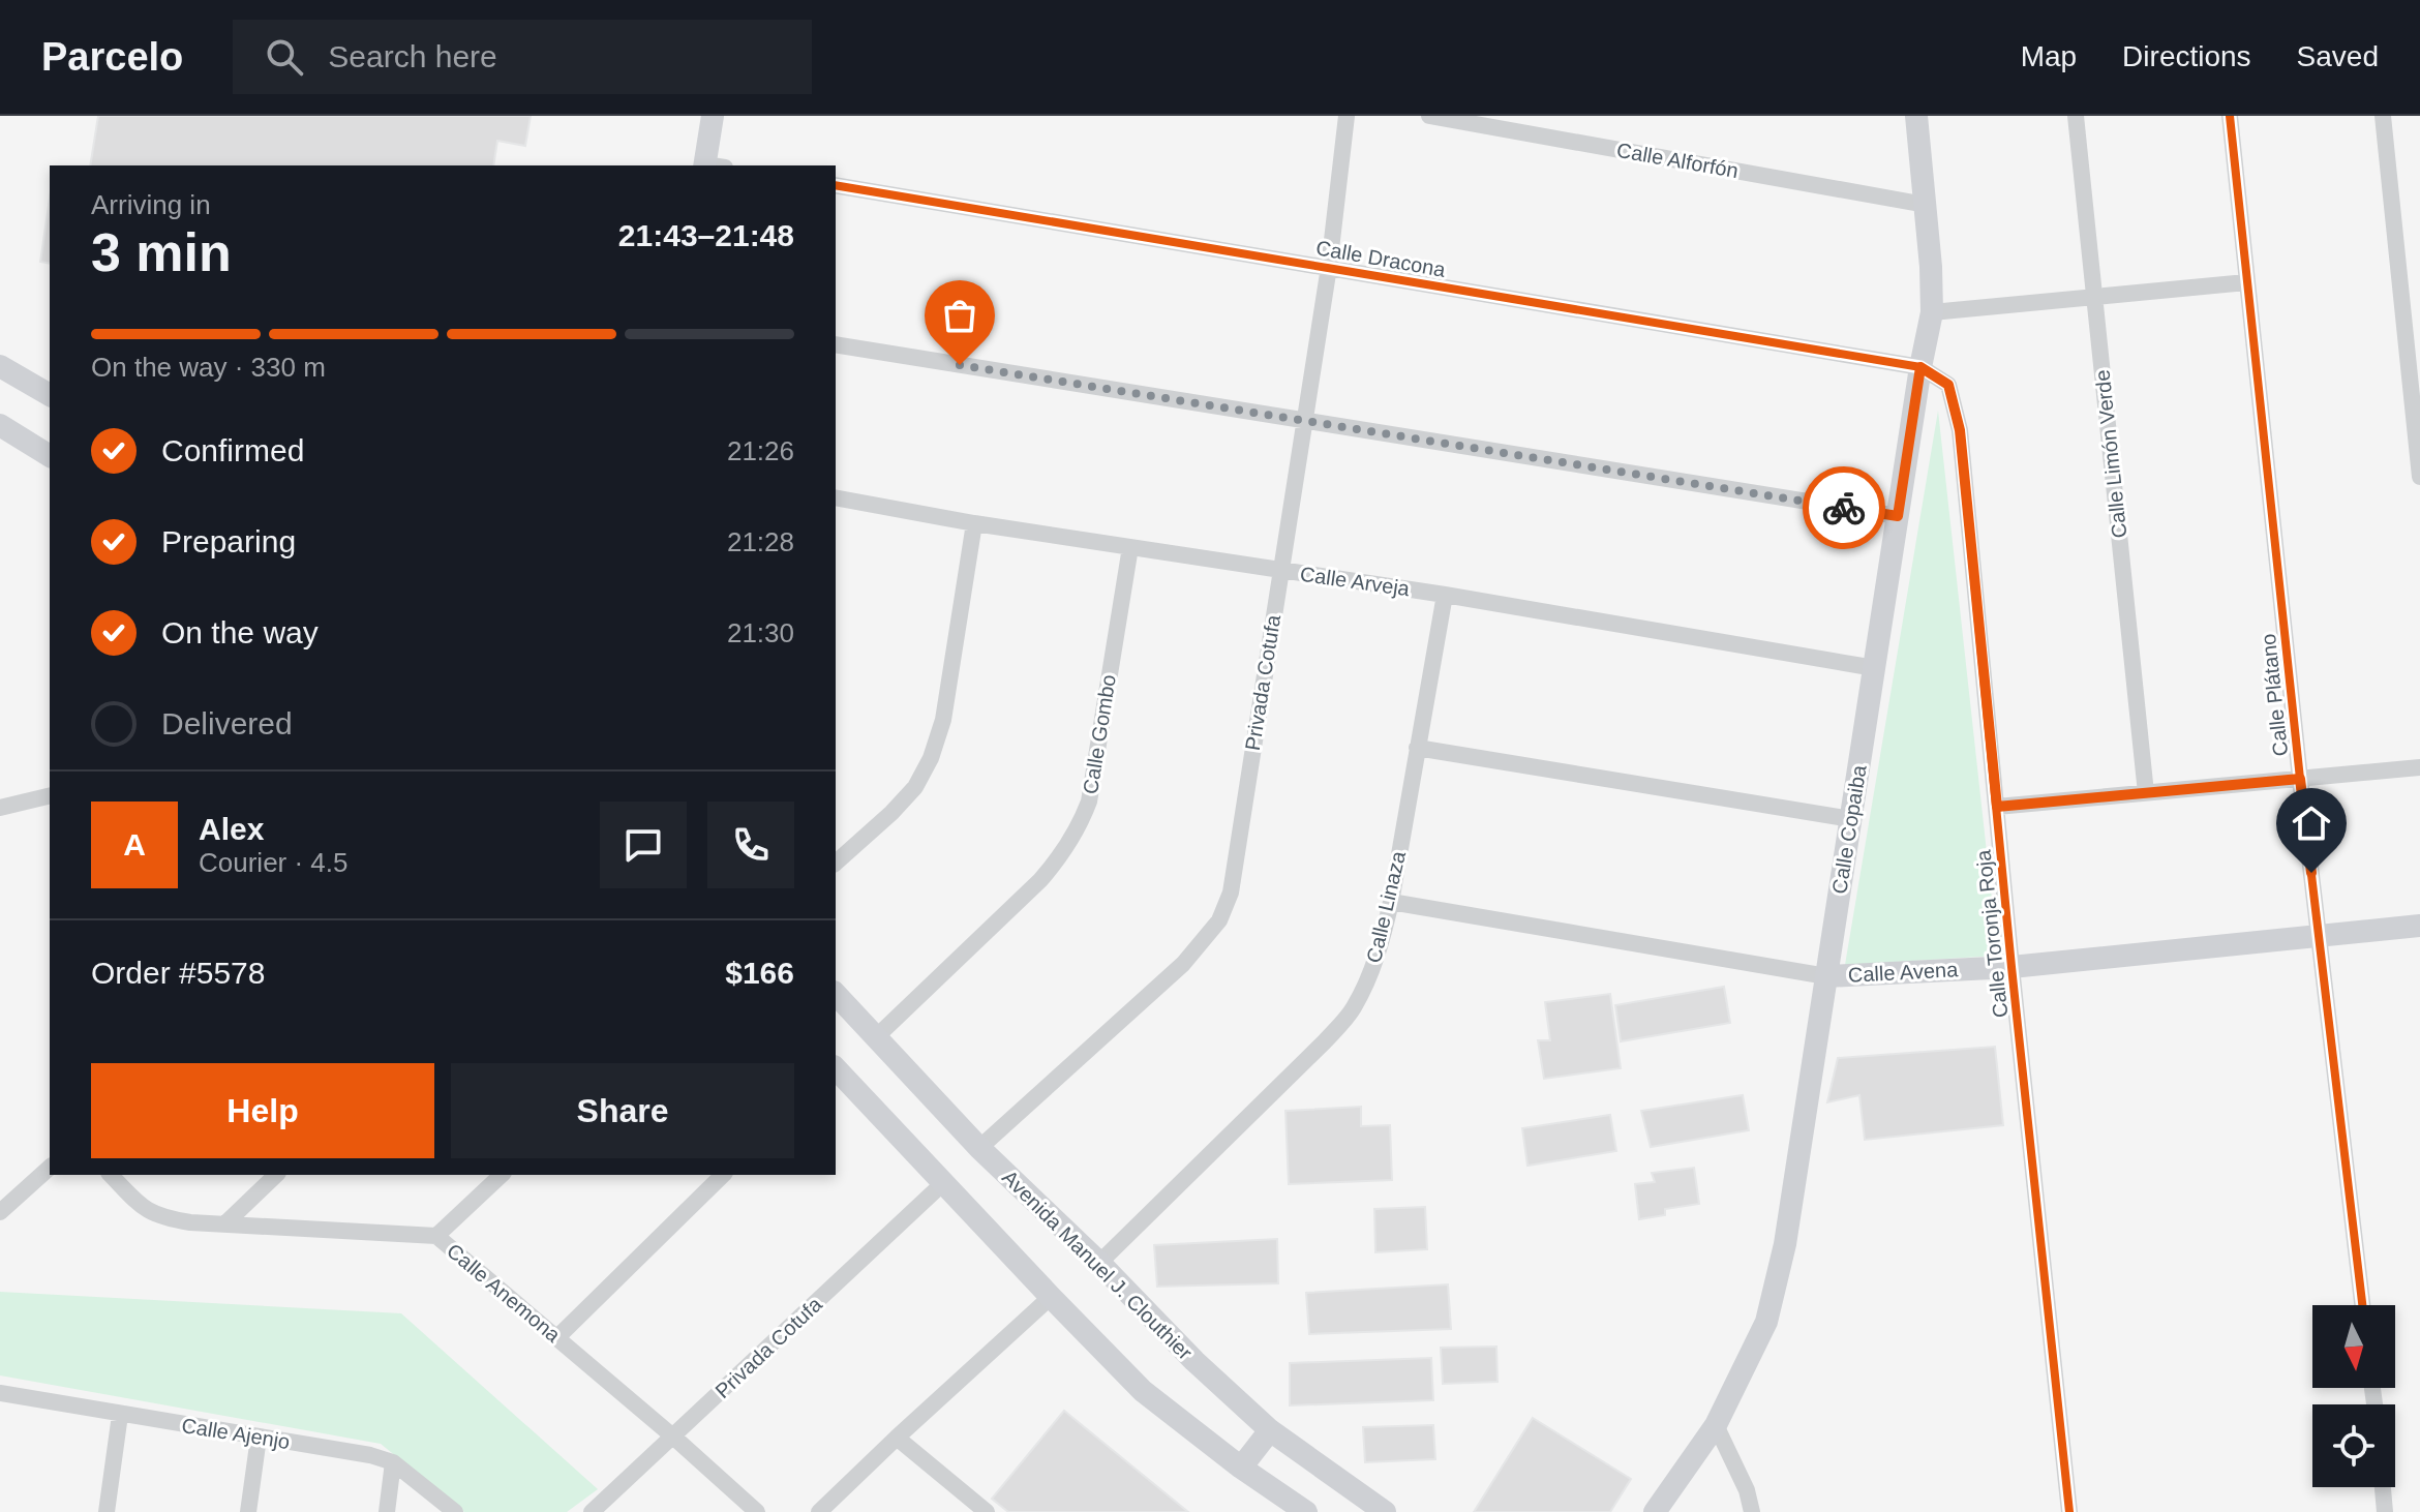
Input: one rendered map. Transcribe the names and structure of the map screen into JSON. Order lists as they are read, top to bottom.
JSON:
{
  "streets": {
    "street": [
      "Calle Alforfón",
      "Calle Dracona",
      "Calle Limón Verde",
      "Calle Arveja",
      "Privada Cotufa",
      "Calle Plátano",
      "Calle Gombo",
      "Calle Copaiba",
      "Calle Linaza",
      "Calle Toronja Roja",
      "Calle Avena",
      "Avenida Manuel J. Clouthier",
      "Calle Anemona",
      "Calle Ajenjo"
    ]
  },
  "crossings": [
    ["Calle Alforfón", "Calle Copaiba"],
    ["Calle Dracona", "Privada Cotufa"],
    ["Calle Dracona", "Calle Copaiba"],
    ["Calle Dracona", "Calle Toronja Roja"],
    ["Calle Arveja", "Privada Cotufa"],
    ["Calle Arveja", "Calle Gombo"],
    ["Calle Arveja", "Calle Copaiba"],
    ["Calle Arveja", "Calle Linaza"],
    ["Privada Cotufa", "Avenida Manuel J. Clouthier"],
    ["Privada Cotufa", "Calle Anemona"],
    ["Calle Plátano", "Calle Avena"],
    ["Calle Gombo", "Avenida Manuel J. Clouthier"],
    ["Calle Copaiba", "Calle Toronja Roja"],
    ["Calle Copaiba", "Calle Avena"],
    ["Calle Linaza", "Calle Avena"],
    ["Calle Linaza", "Avenida Manuel J. Clouthier"],
    ["Calle Toronja Roja", "Calle Avena"]
  ],
  "north": "bottom",
  "page": {
    "header": "Parcelo",
    "search": "Search here",
    "nav": ["Map", "Directions", "Saved"],
    "heading": ["3 min", "Arriving in", "21:43–21:48"],
    "panel": [
      "Alex",
      "Courier · 4.5",
      "Order #5578",
      "$166"
    ],
    "bar": "On the way · 330 m",
    "list": [
      ["Confirmed", "21:26"],
      ["Preparing", "21:28"],
      ["On the way", "21:30"],
      "Delivered"
    ],
    "round": "A",
    "buttons": ["Help", "Share"]
  }
}
